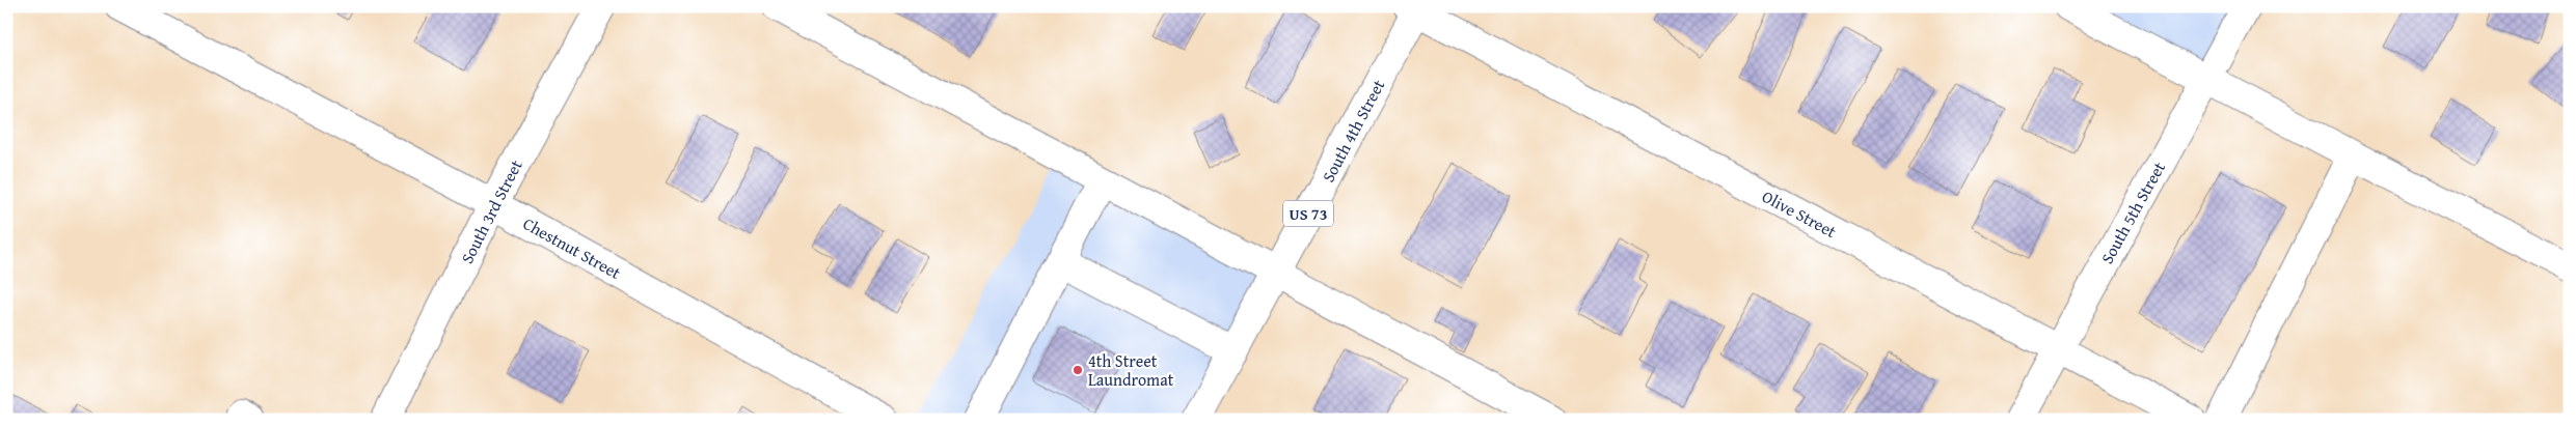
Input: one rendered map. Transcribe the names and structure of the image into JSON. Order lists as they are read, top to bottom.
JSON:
{
  "streets": {
    "main road": [
      "South 4th Street",
      "South 3rd Street",
      "South 5th Street",
      "US 73",
      "Olive Street",
      "Chestnut Street"
    ]
  },
  "crossings": [
    ["South 4th Street", "Olive Street"],
    ["South 3rd Street", "Chestnut Street"],
    ["South 5th Street", "Olive Street"]
  ],
  "places": ["4th Street Laundromat"]
}
